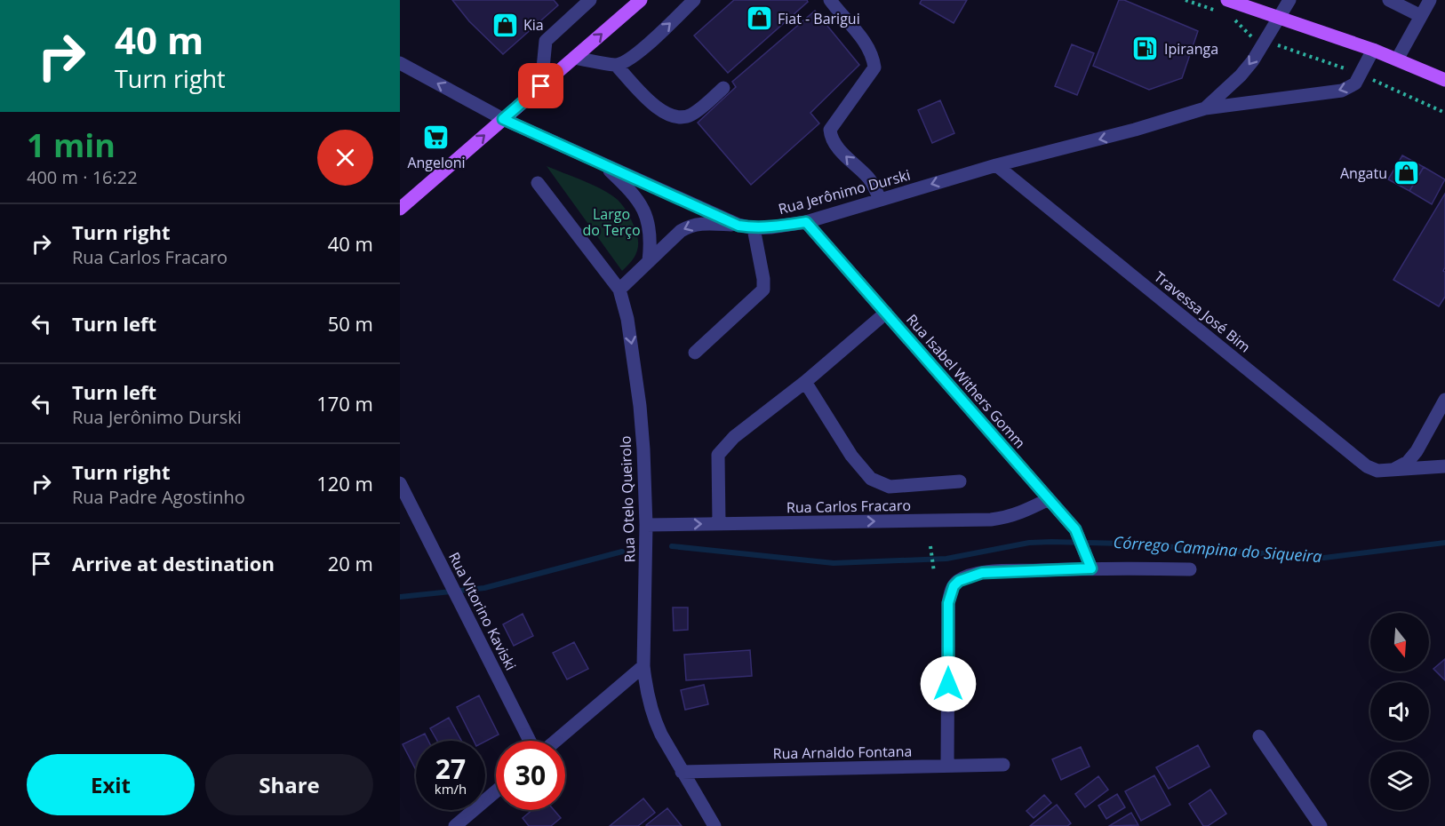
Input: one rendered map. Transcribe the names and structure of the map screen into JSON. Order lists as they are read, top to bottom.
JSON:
{
  "streets": {
    "street": [
      "Rua Jerônimo Durski",
      "Travessa José Bim",
      "Rua Isabel Withers Gomm",
      "Rua Otelo Queirolo",
      "Rua Carlos Fracaro",
      "Rua Vitorino Kaviski",
      "Rua Arnaldo Fontana"
    ]
  },
  "crossings": [
    ["Rua Jerônimo Durski", "Travessa José Bim"],
    ["Rua Jerônimo Durski", "Rua Isabel Withers Gomm"],
    ["Rua Isabel Withers Gomm", "Rua Carlos Fracaro"],
    ["Rua Otelo Queirolo", "Rua Carlos Fracaro"],
    ["Rua Otelo Queirolo", "Rua Arnaldo Fontana"]
  ],
  "one_way": ["Rua Jerônimo Durski", "Rua Carlos Fracaro"],
  "water": ["Córrego Campina do Siqueira"],
  "parks": ["Largo do Terço"],
  "places": {
    "shop": ["Fiat - Barigui", "Kia", "Angatu"],
    "fuel station": ["Ipiranga"],
    "supermarket": ["Angeloni"]
  },
  "north": "bottom",
  "page": {
    "turn": ["40 m", "Turn right"],
    "heading": ["1 min", "400 m · 16:22"],
    "list": [
      {
        "name": "Turn right",
        "note": "Rua Carlos Fracaro",
        "value": "40 m"
      },
      {
        "name": "Turn left",
        "value": "50 m"
      },
      {
        "name": "Turn left",
        "note": "Rua Jerônimo Durski",
        "value": "170 m"
      },
      {
        "name": "Turn right",
        "note": "Rua Padre Agostinho",
        "value": "120 m"
      },
      {
        "name": "Arrive at destination",
        "value": "20 m"
      }
    ],
    "speed": "27 km/h",
    "limit": "30",
    "buttons": ["Exit", "Share"]
  }
}
